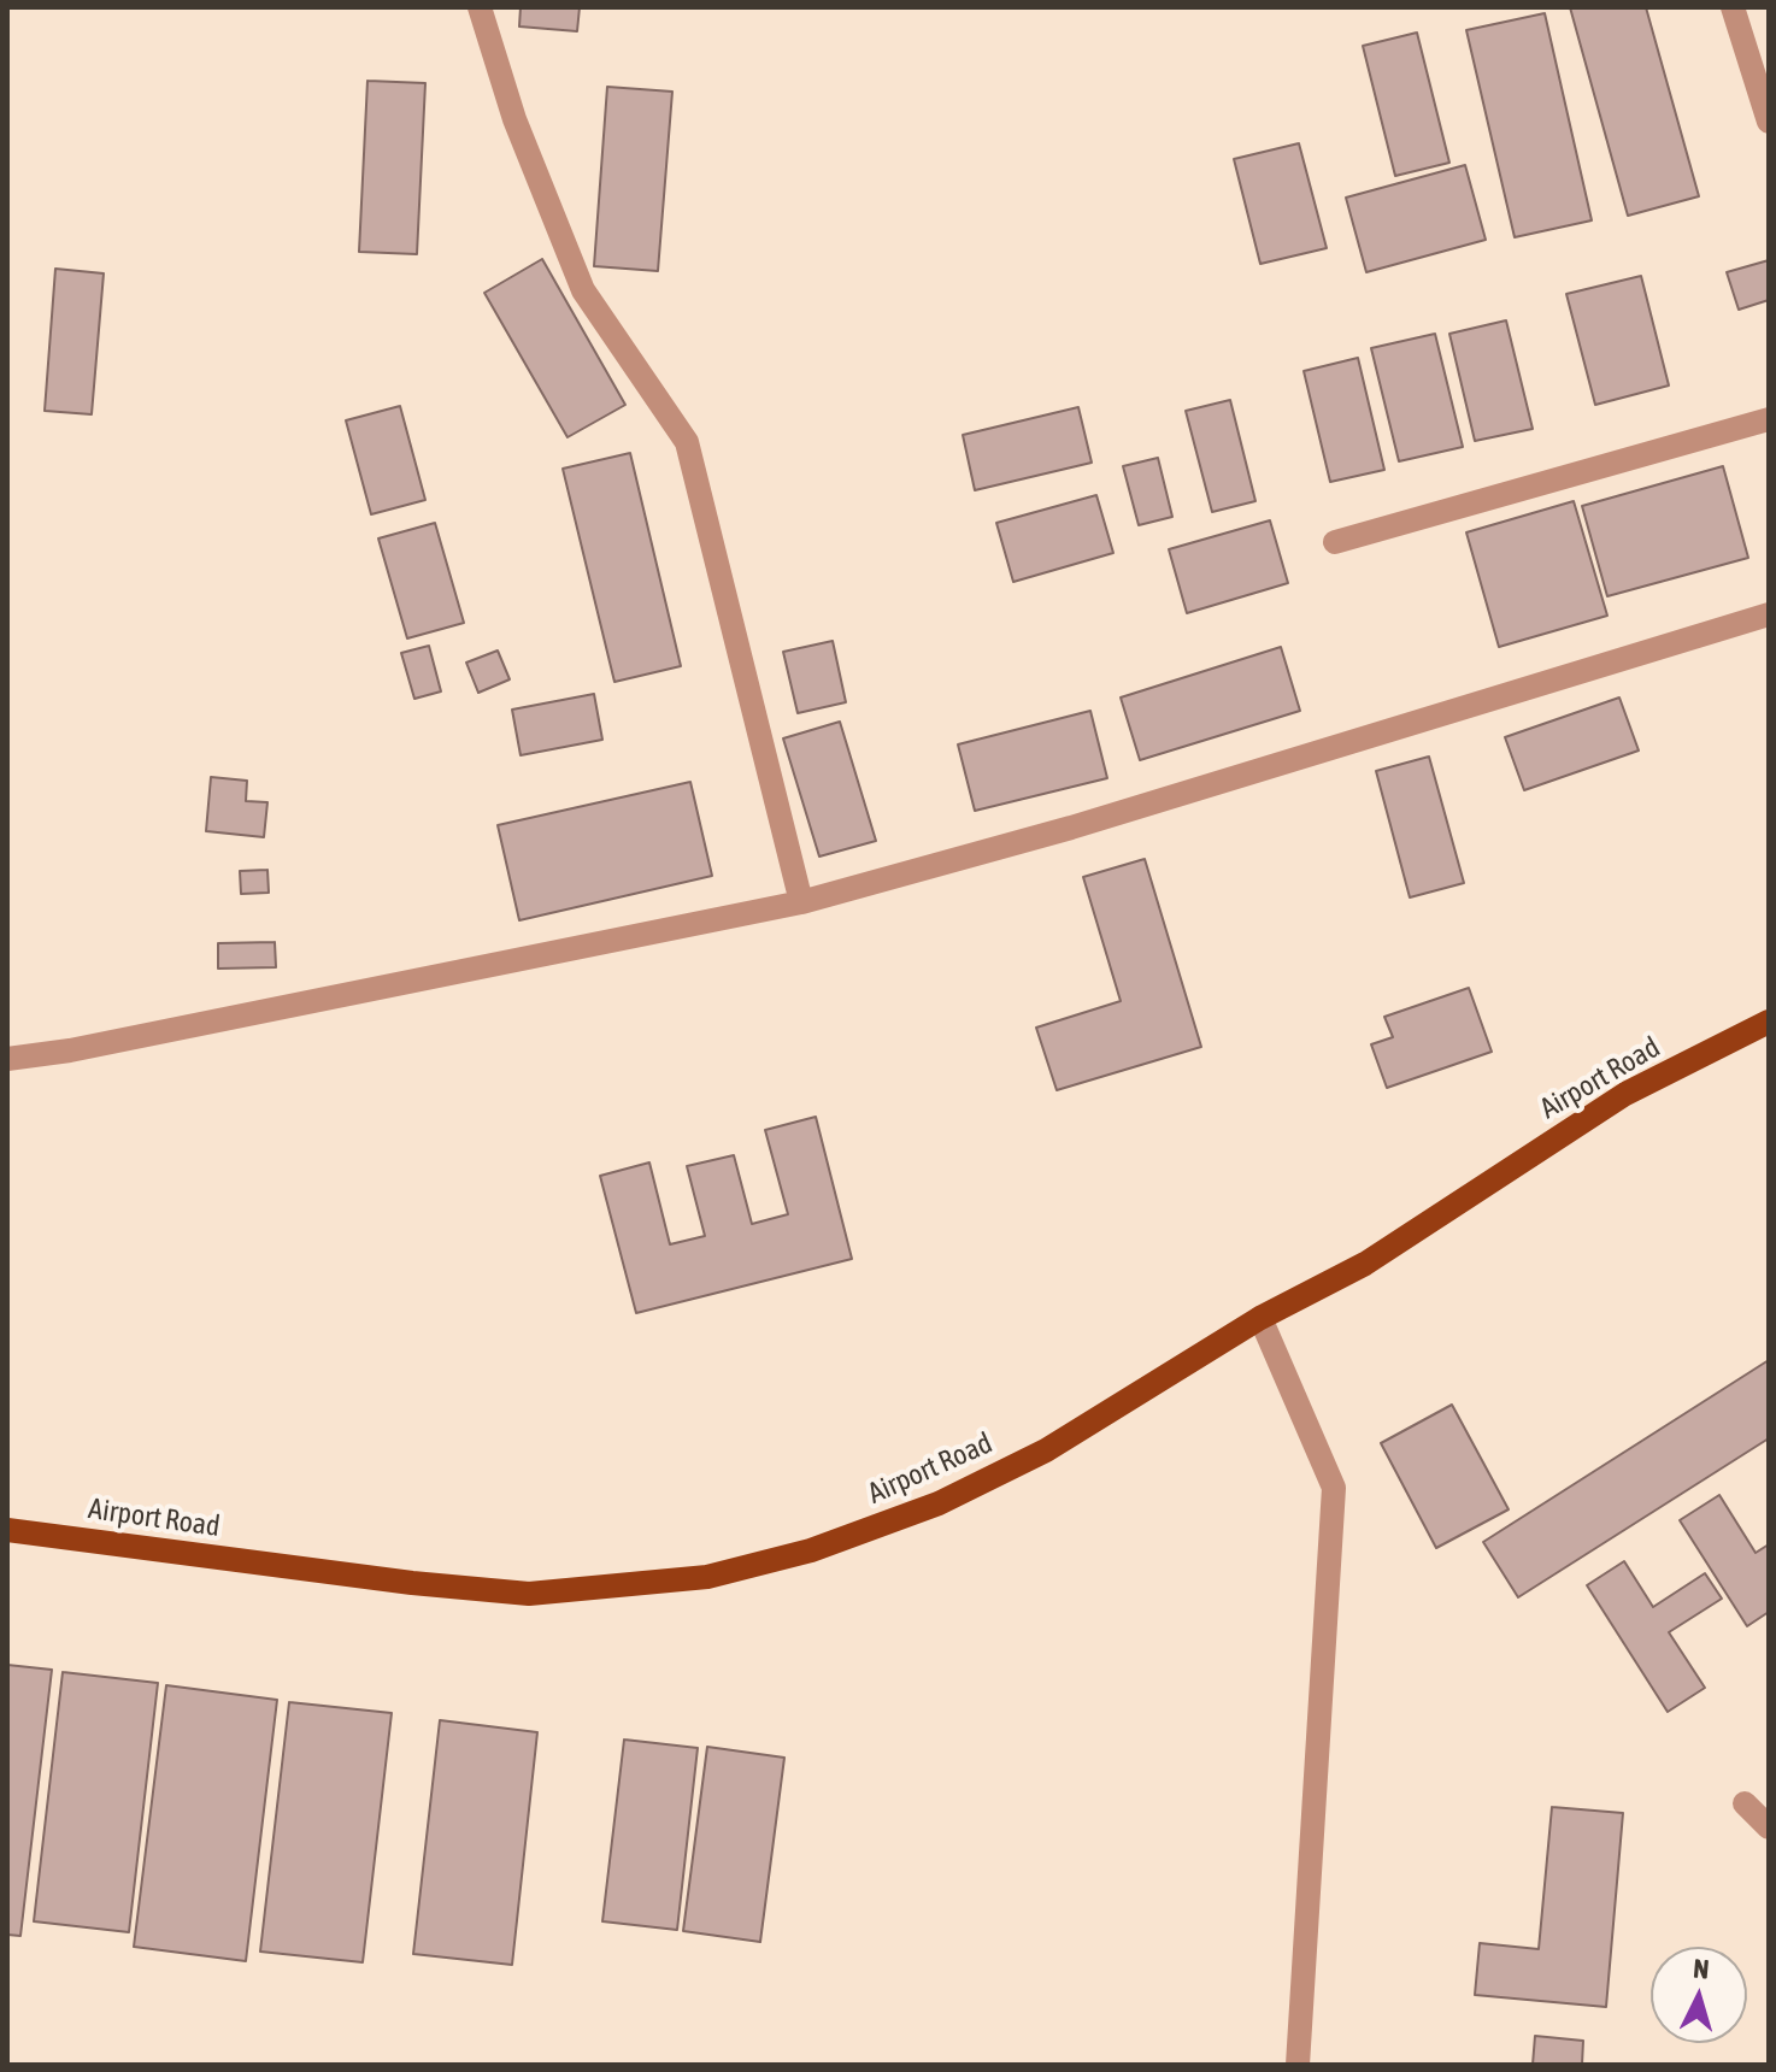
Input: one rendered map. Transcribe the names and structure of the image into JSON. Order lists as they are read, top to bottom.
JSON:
{
  "streets": {
    "main road": ["Airport Road"]
  },
  "north": "top"
}
